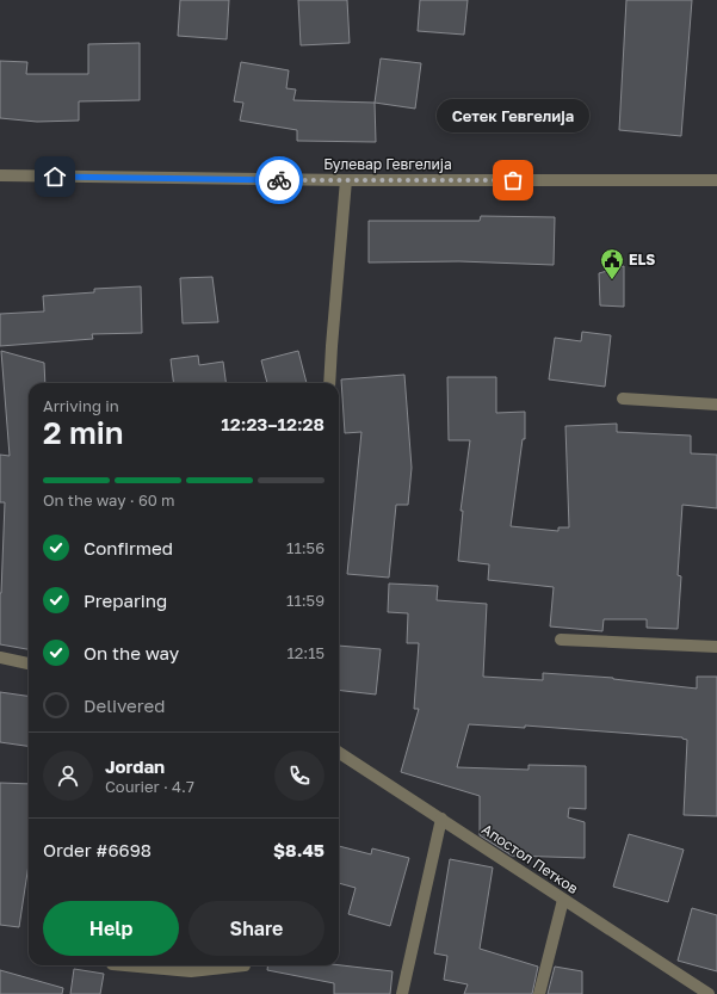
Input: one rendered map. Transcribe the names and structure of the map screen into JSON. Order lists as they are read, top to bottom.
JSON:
{
  "streets": {
    "street": ["Булевар Гевгелија", "Апостол Петков"]
  },
  "places": {
    "other": ["Сетек Гевгелија"],
    "public building": ["ELS"]
  },
  "page": {
    "bubble": "Сетек Гевгелија",
    "heading": ["2 min", "Arriving in", "12:23–12:28"],
    "panel": [
      "Jordan",
      "Courier · 4.7",
      "Order #6698",
      "$8.45"
    ],
    "bar": "On the way · 60 m",
    "list": [
      ["Confirmed", "11:56"],
      ["Preparing", "11:59"],
      ["On the way", "12:15"],
      "Delivered"
    ],
    "buttons": ["Help", "Share"]
  }
}
